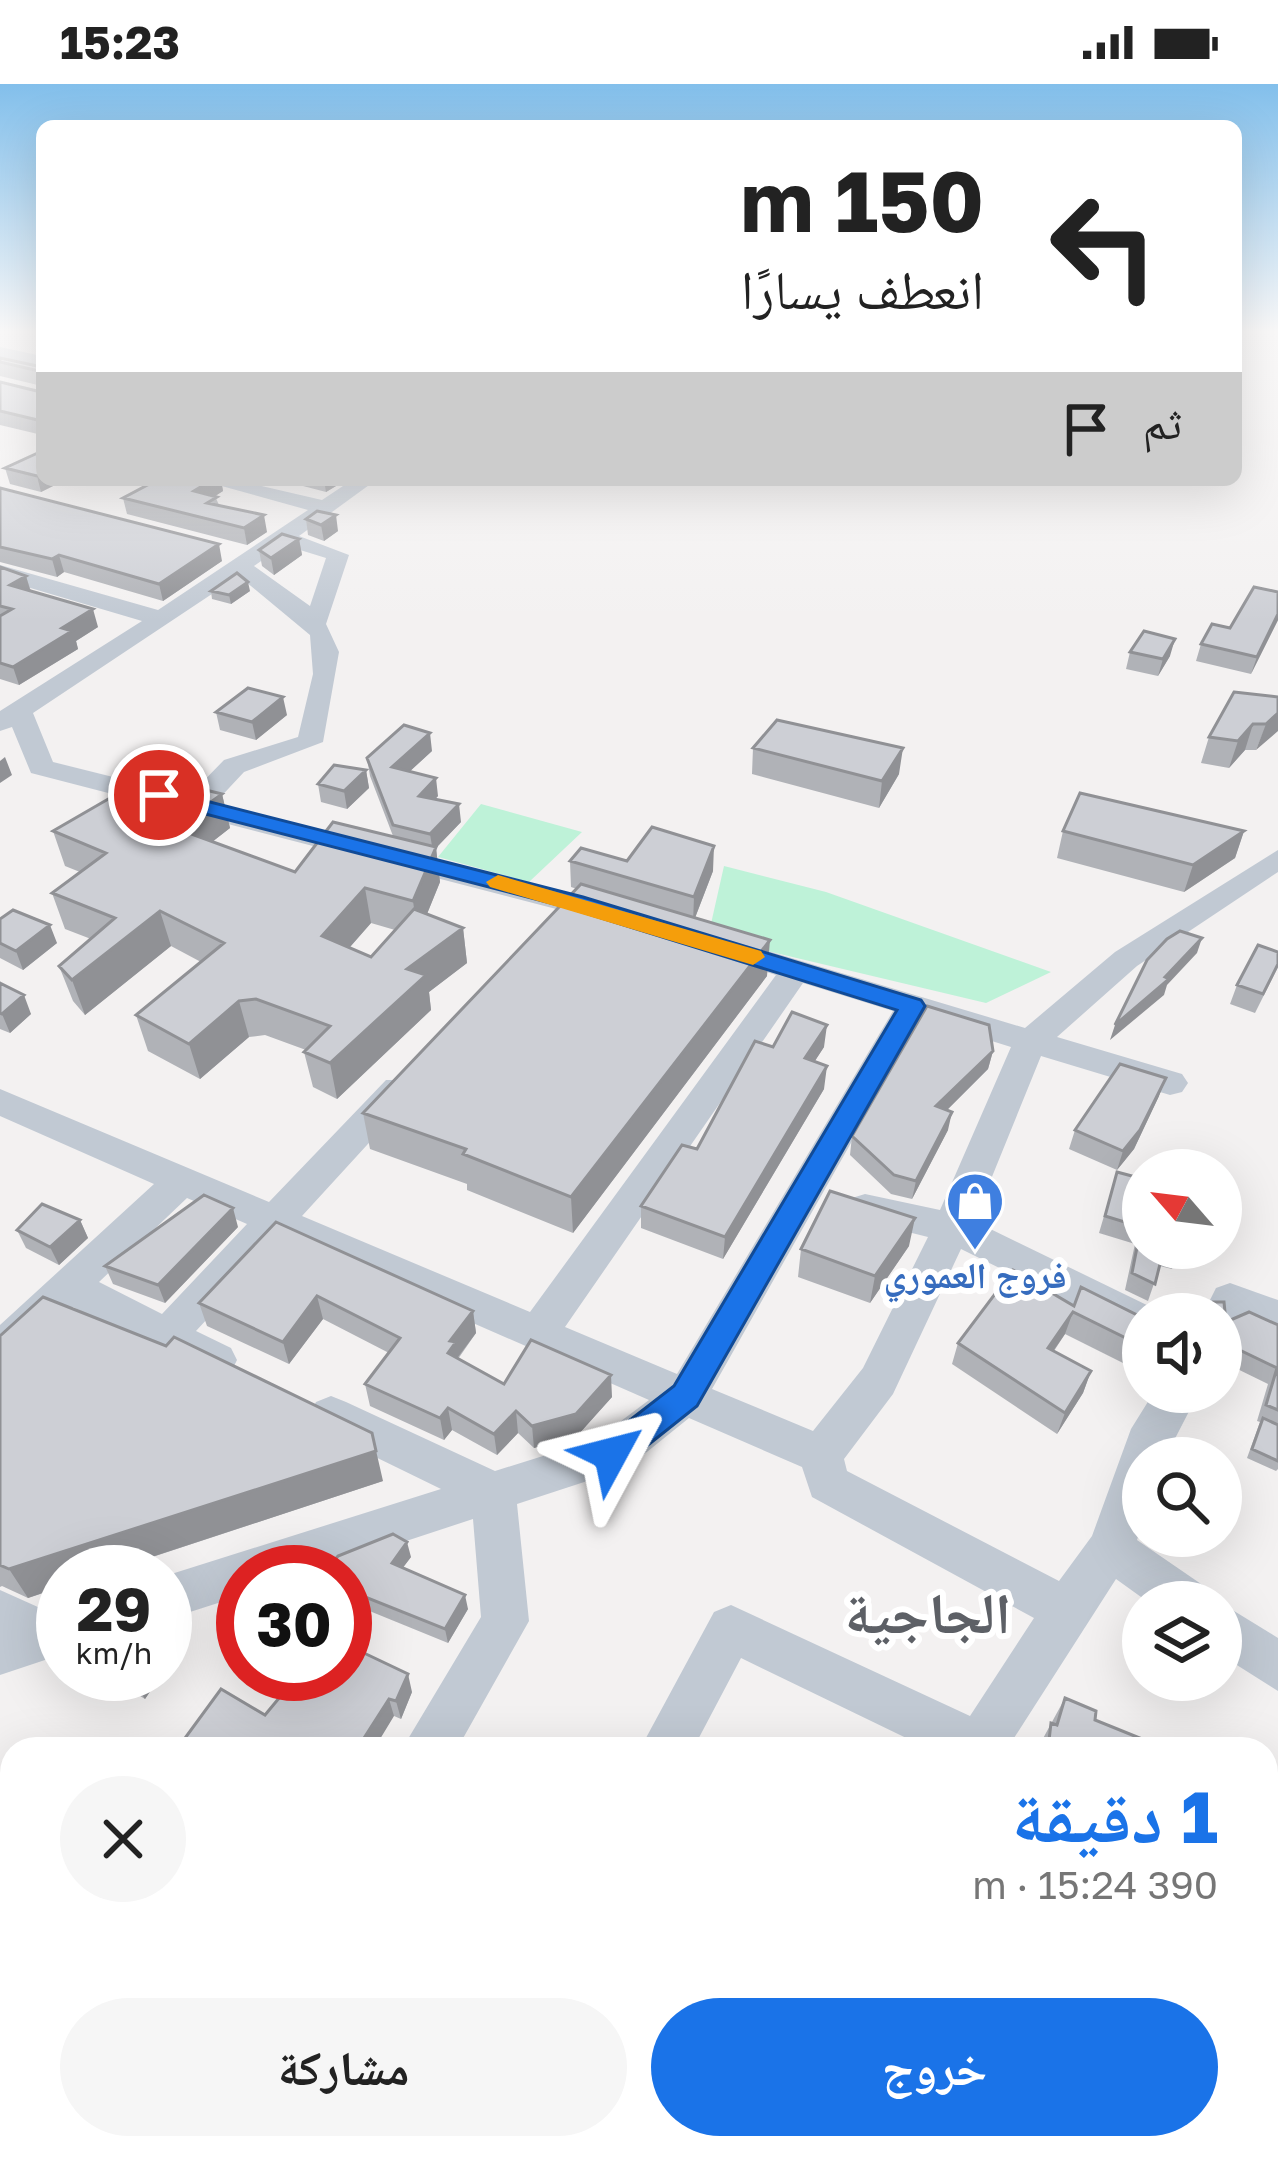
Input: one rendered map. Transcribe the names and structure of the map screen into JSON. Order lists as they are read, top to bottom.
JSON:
{
  "districts": ["الجاجية"],
  "places": {
    "shop": ["فروج العموري"]
  },
  "north": "top left",
  "page": {
    "status": "15:23",
    "turn": ["150 m", "انعطف يسارًا"],
    "then": "ثم",
    "speed": "29 km/h",
    "limit": "30",
    "heading": ["1 دقيقة", "390 m · 15:24"],
    "buttons": ["خروج", "مشاركة"]
  }
}
